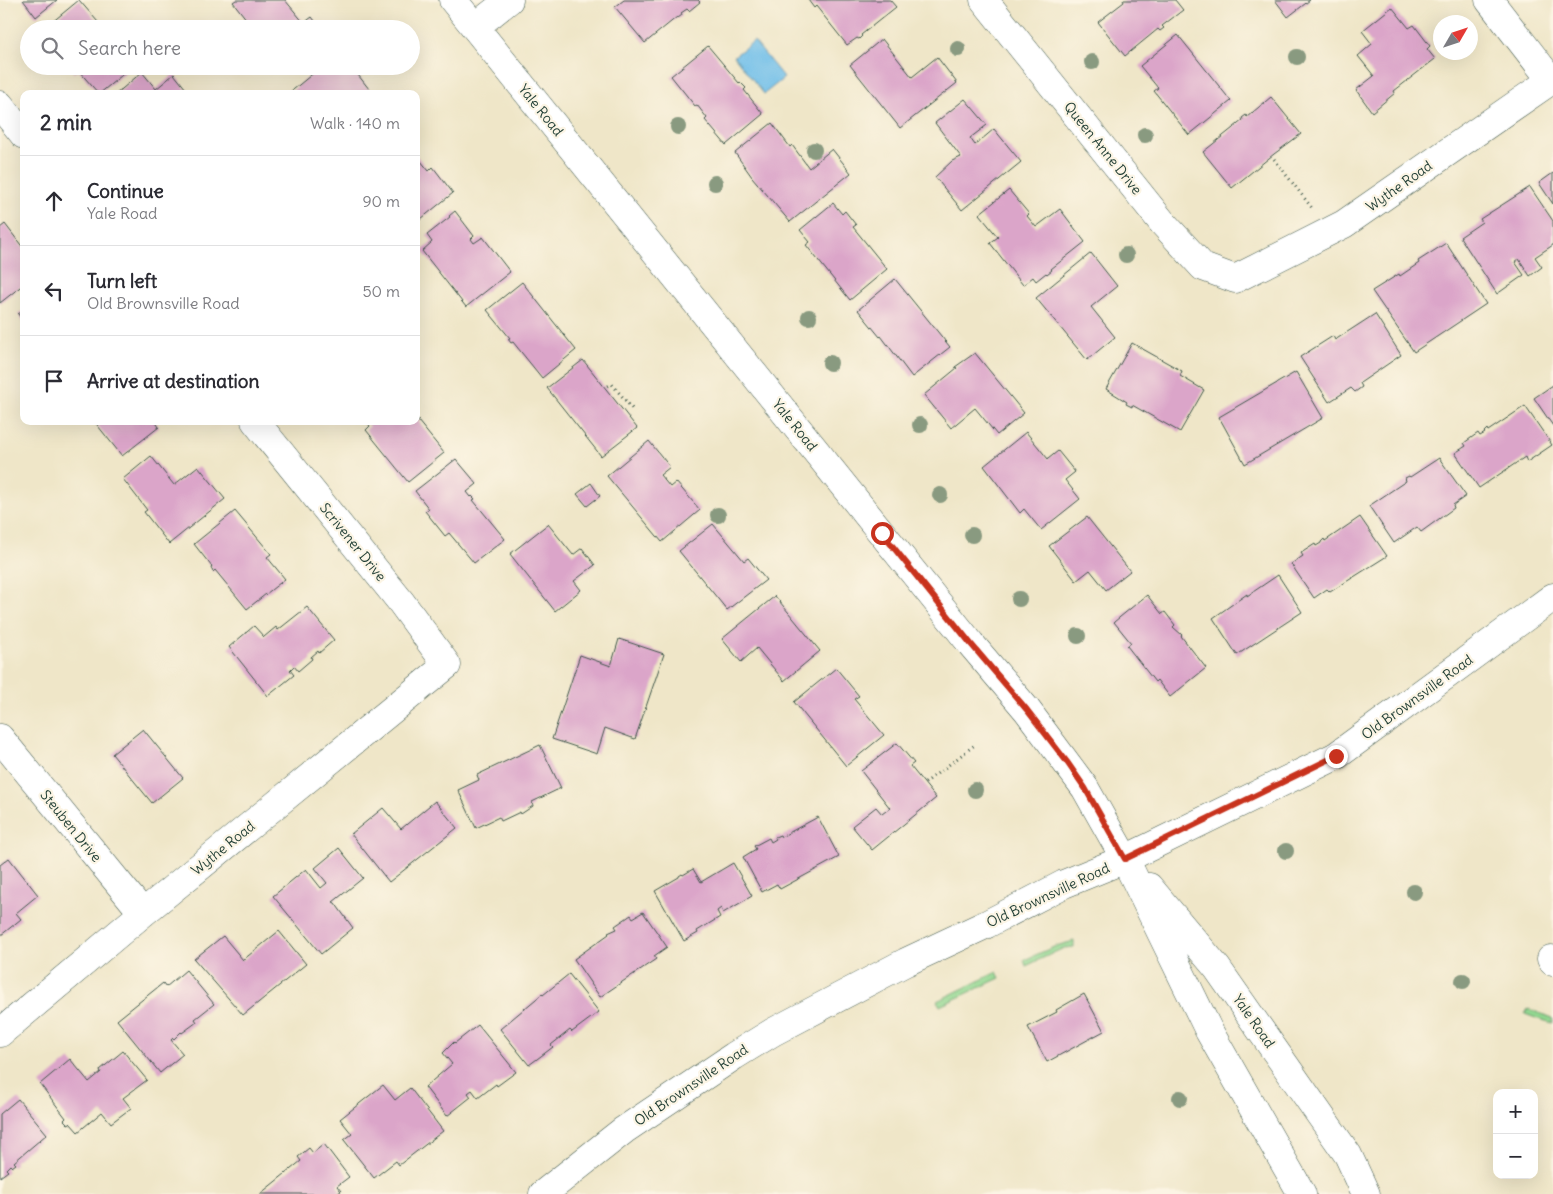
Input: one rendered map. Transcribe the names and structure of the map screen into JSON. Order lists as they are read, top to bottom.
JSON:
{
  "streets": {
    "main road": [
      "Yale Road",
      "Queen Anne Drive",
      "Wythe Road",
      "Scrivener Drive",
      "Old Brownsville Road",
      "Steuben Drive"
    ]
  },
  "crossings": [
    ["Yale Road", "Old Brownsville Road"],
    ["Queen Anne Drive", "Wythe Road"],
    ["Wythe Road", "Scrivener Drive"],
    ["Wythe Road", "Steuben Drive"]
  ],
  "north": "top right",
  "page": {
    "search": "Search here",
    "heading": ["2 min", "Walk · 140 m"],
    "list": [
      ["Continue", "Yale Road", "90 m"],
      ["Turn left", "Old Brownsville Road", "50 m"],
      "Arrive at destination"
    ],
    "map_buttons": ["+", "−"]
  }
}
